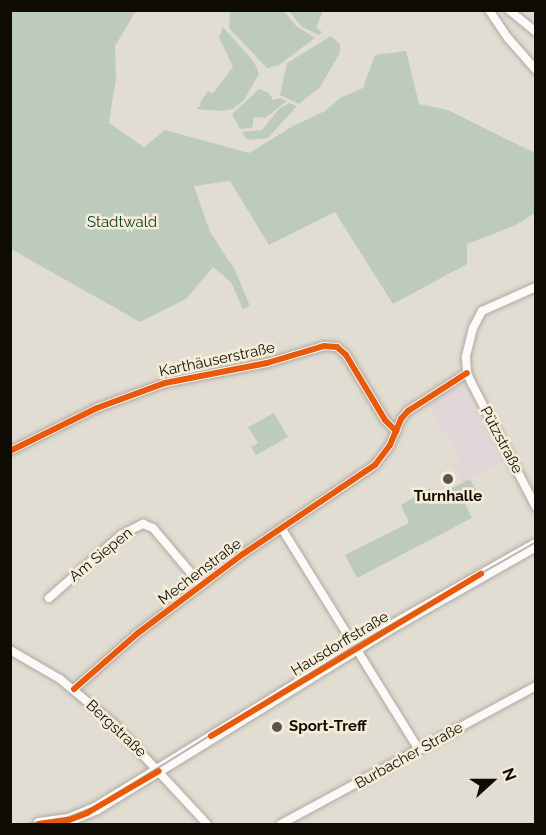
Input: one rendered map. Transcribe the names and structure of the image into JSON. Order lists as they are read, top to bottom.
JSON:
{
  "streets": {
    "main road": ["Hausdorffstraße"],
    "street": [
      "Karthäuserstraße",
      "Pützstraße",
      "Am Siepen",
      "Mechenstraße",
      "Bergstraße",
      "Burbacher Straße"
    ]
  },
  "crossings": [
    ["Karthäuserstraße", "Mechenstraße"],
    ["Pützstraße", "Mechenstraße"],
    ["Am Siepen", "Mechenstraße"],
    ["Mechenstraße", "Bergstraße"],
    ["Hausdorffstraße", "Bergstraße"]
  ],
  "parks": ["Stadtwald"],
  "places": ["Turnhalle", "Sport-Treff"],
  "north": "right"
}
